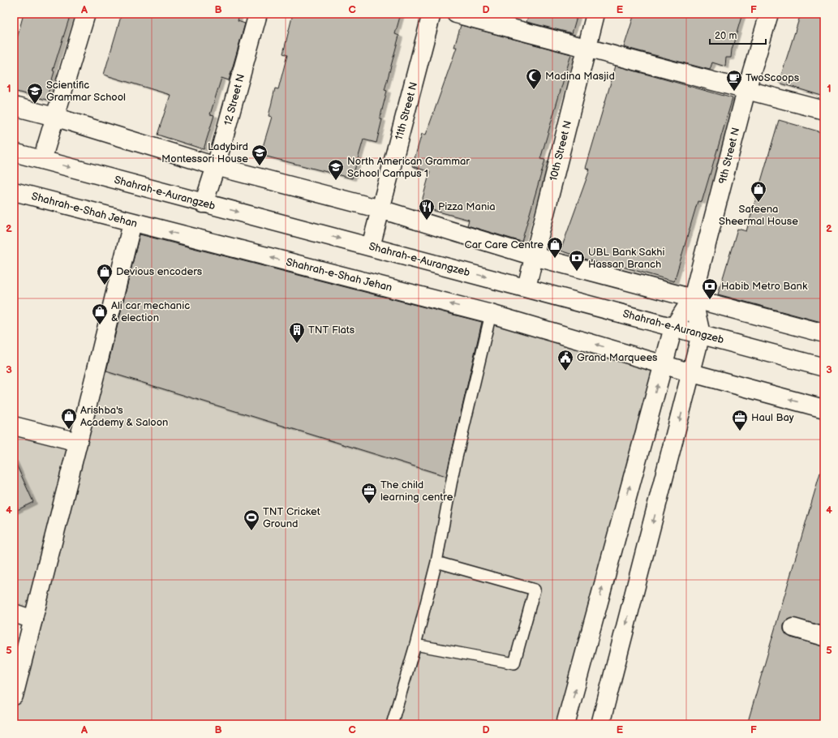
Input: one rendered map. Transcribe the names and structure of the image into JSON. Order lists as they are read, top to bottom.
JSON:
{
  "streets": {
    "street": [
      "12 Street N",
      "11th Street N",
      "10th Street N",
      "9th Street N",
      "Shahrah-e-Aurangzeb",
      "Shahrah-e-Shah Jehan"
    ]
  },
  "crossings": [
    ["12 Street N", "Shahrah-e-Aurangzeb"],
    ["11th Street N", "Shahrah-e-Aurangzeb"],
    ["10th Street N", "Shahrah-e-Aurangzeb"]
  ],
  "places": {
    "mosque": ["Madina Masjid"],
    "cafe": ["TwoScoops"],
    "school or university": ["Scientific Grammar School", "Ladybird Montessori House", "North American Grammar School Campus 1"],
    "shop": [
      "Safeena Sheermal House",
      "Car Care Centre",
      "Devious encoders",
      "Ali car mechanic & election",
      "Arishba's Academy & Saloon"
    ],
    "restaurant": ["Pizza Mania"],
    "bank": ["UBL Bank Sakhi Hassan Branch", "Habib Metro Bank"],
    "building": ["TNT Flats"],
    "public building": ["Grand Marquees"],
    "office": ["Haul Bay", "The child learning centre"],
    "sports": ["TNT Cricket Ground"]
  },
  "scale_bar": "20 m",
  "grid": {
    "columns": [
      "A",
      "B",
      "C",
      "D",
      "E",
      "F"
    ],
    "rows": [
      "1",
      "2",
      "3",
      "4",
      "5"
    ]
  }
}
